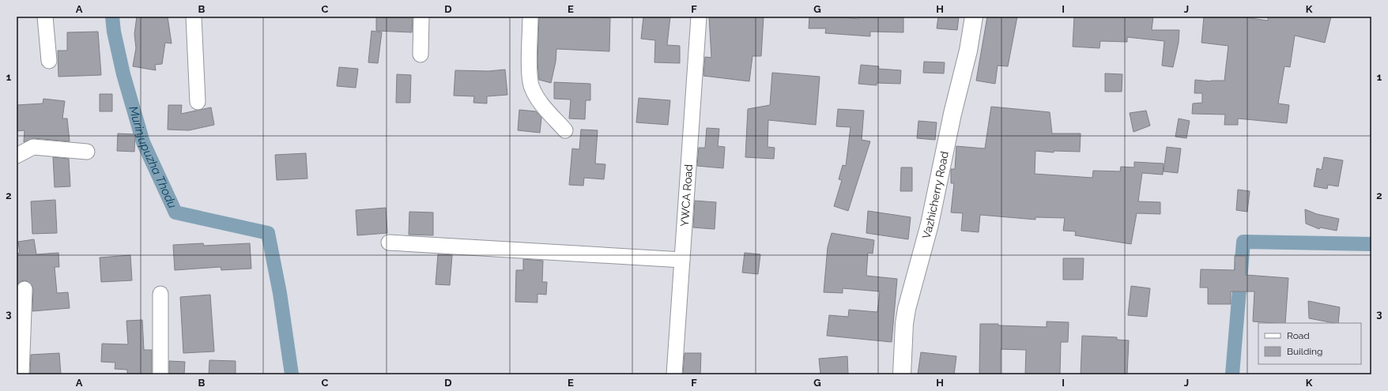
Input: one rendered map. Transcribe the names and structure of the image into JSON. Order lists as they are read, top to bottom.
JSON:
{
  "streets": {
    "main road": ["Vazhicherry Road"],
    "street": ["YWCA Road"]
  },
  "water": ["Murinjupuzha Thodu"],
  "legend": ["Road", "Building"],
  "grid": {
    "columns": [
      "A",
      "B",
      "C",
      "D",
      "E",
      "F",
      "G",
      "H",
      "I",
      "J",
      "K"
    ],
    "rows": ["1", "2", "3"]
  }
}
